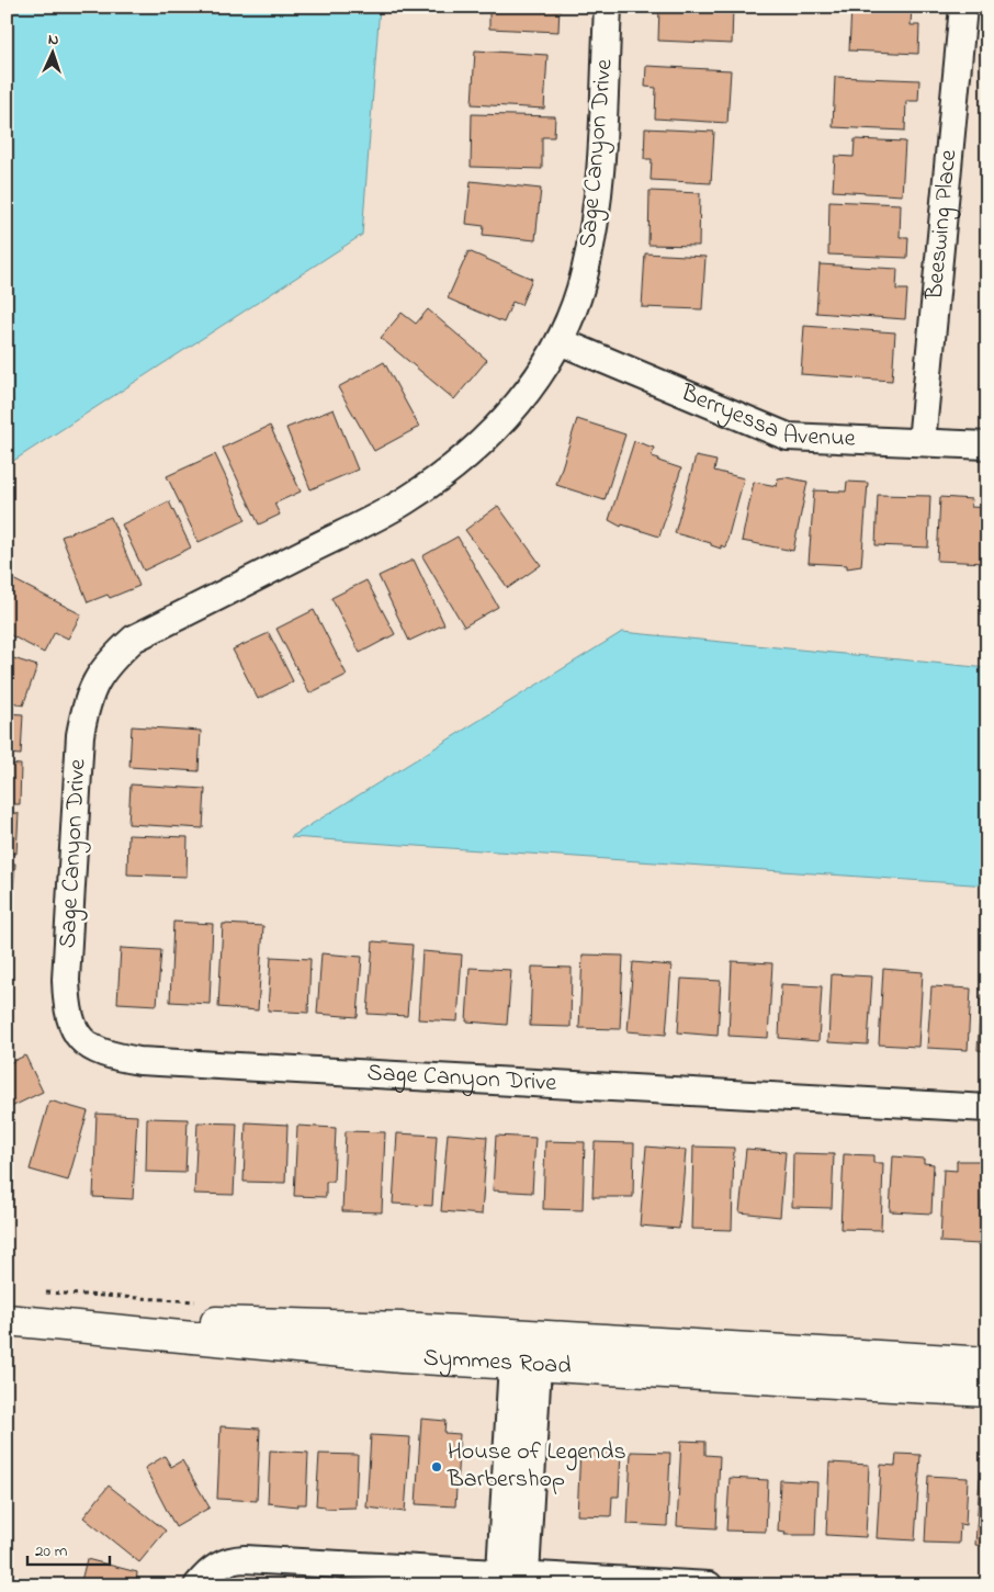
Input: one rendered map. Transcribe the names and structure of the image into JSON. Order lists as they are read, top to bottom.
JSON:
{
  "streets": {
    "street": [
      "Sage Canyon Drive",
      "Beeswing Place",
      "Berryessa Avenue",
      "Symmes Road"
    ]
  },
  "crossings": [
    ["Sage Canyon Drive", "Berryessa Avenue"],
    ["Beeswing Place", "Berryessa Avenue"]
  ],
  "places": ["House of Legends Barbershop"],
  "scale_bar": "20 m",
  "north": "top"
}
